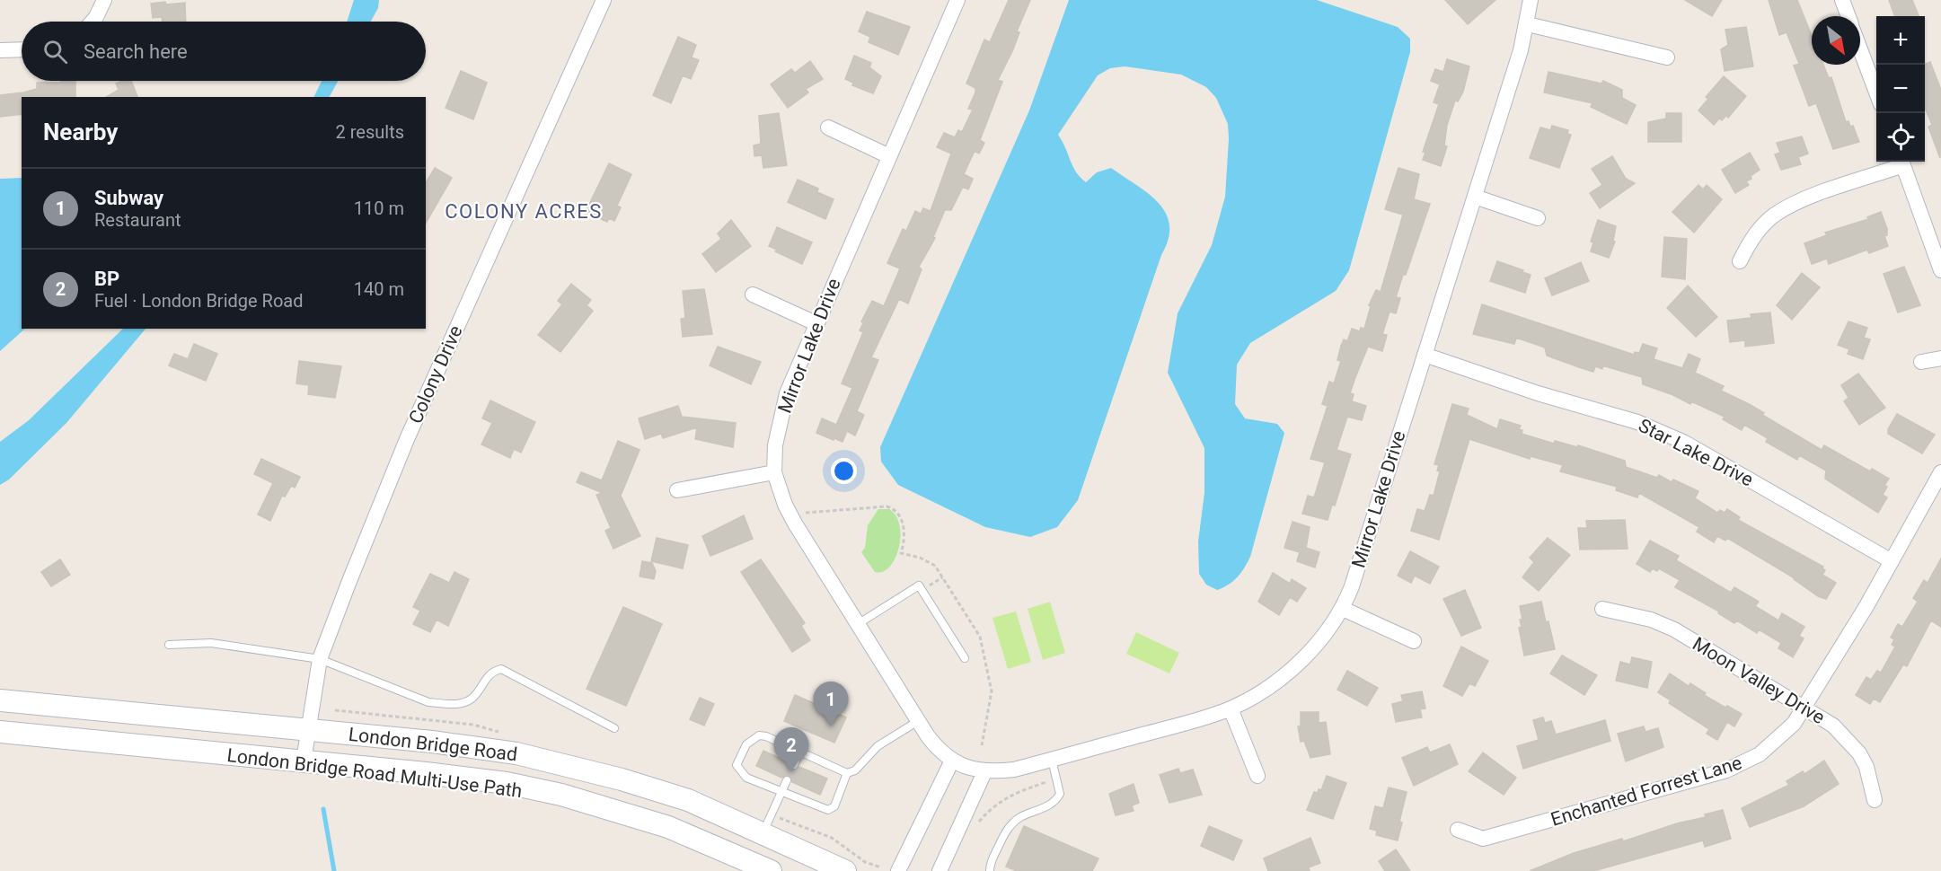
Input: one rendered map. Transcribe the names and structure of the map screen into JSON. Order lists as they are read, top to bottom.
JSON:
{
  "streets": {
    "main road": ["London Bridge Road"],
    "street": [
      "Mirror Lake Drive",
      "Colony Drive",
      "Star Lake Drive",
      "Moon Valley Drive",
      "Enchanted Forrest Lane"
    ]
  },
  "crossings": [
    ["Mirror Lake Drive", "Star Lake Drive"],
    ["Colony Drive", "London Bridge Road"],
    ["Star Lake Drive", "Enchanted Forrest Lane"],
    ["Moon Valley Drive", "Enchanted Forrest Lane"]
  ],
  "districts": ["COLONY ACRES"],
  "north": "bottom right",
  "page": {
    "map_buttons": ["+", "−"],
    "search": "Search here",
    "heading": ["Nearby", "2 results"],
    "list": [
      {
        "mark": "1",
        "name": "Subway",
        "note": "Restaurant",
        "value": "110 m"
      },
      {
        "mark": "2",
        "name": "BP",
        "note": "Fuel · London Bridge Road",
        "value": "140 m"
      }
    ],
    "pins": ["1", "2"]
  }
}
